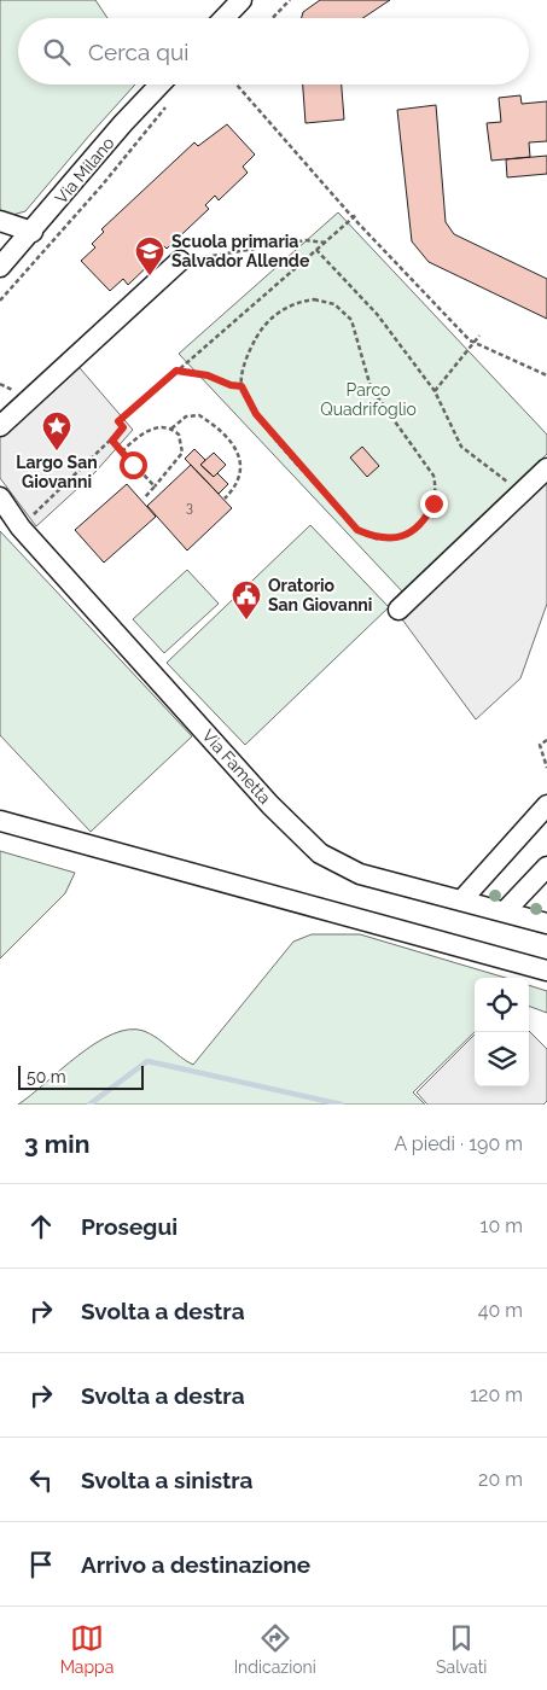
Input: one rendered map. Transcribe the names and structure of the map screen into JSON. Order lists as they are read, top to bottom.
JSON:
{
  "streets": {
    "street": ["Via Milano", "Via Fametta"]
  },
  "parks": ["Parco Quadrifoglio"],
  "places": {
    "school or university": ["Scuola primaria Salvador Allende"],
    "place": ["Largo San Giovanni"],
    "public building": ["Oratorio San Giovanni"]
  },
  "house_numbers": ["3"],
  "scale_bar": "50 m",
  "page": {
    "search": "Cerca qui",
    "scale": "50 m",
    "heading": ["3 min", "A piedi · 190 m"],
    "list": [
      ["Prosegui", "10 m"],
      ["Svolta a destra", "40 m"],
      ["Svolta a destra", "120 m"],
      ["Svolta a sinistra", "20 m"],
      "Arrivo a destinazione"
    ],
    "nav": ["Mappa", "Indicazioni", "Salvati"]
  }
}
